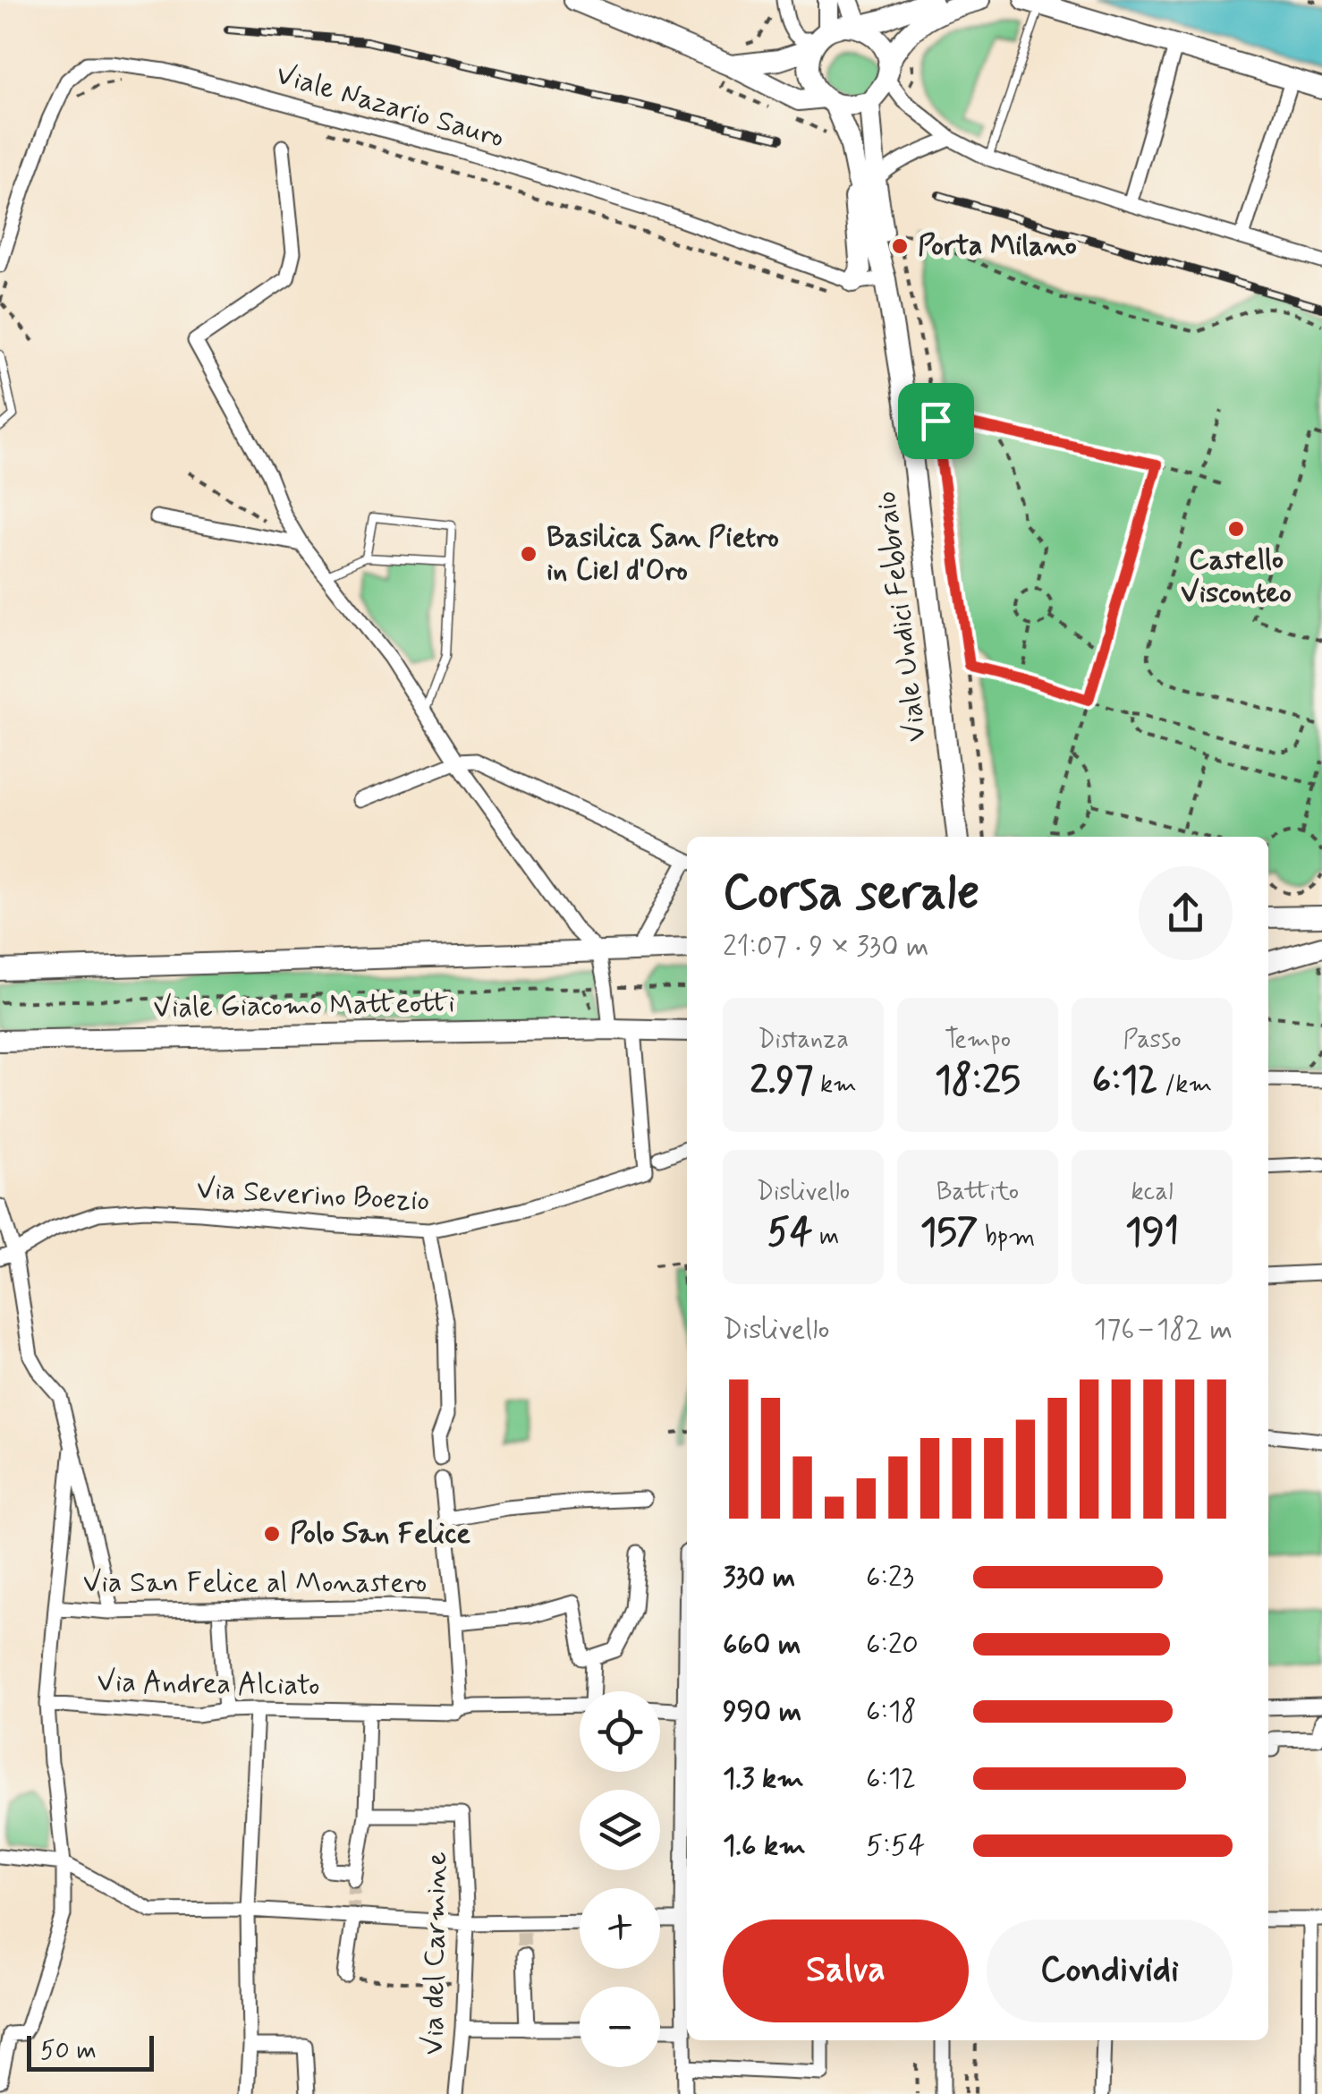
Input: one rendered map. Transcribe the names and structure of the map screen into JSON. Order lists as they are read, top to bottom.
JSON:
{
  "streets": {
    "street": [
      "Viale Nazario Sauro",
      "Viale Undici Febbraio",
      "Viale Giacomo Matteotti",
      "Via Severino Boezio",
      "Via San Felice al Monastero",
      "Via Andrea Alciato",
      "Via del Carmine"
    ]
  },
  "crossings": [
    ["Viale Nazario Sauro", "Viale Undici Febbraio"],
    ["Viale Giacomo Matteotti", "Via Severino Boezio"]
  ],
  "places": [
    "Porta Milano",
    "Castello Visconteo",
    "Basilica San Pietro in Ciel d'Oro",
    "Polo San Felice"
  ],
  "scale_bar": "50 m",
  "page": {
    "heading": ["Corsa serale", "21:07 · 9 × 330 m"],
    "stats": [
      ["Distanza", "2.97 km"],
      ["Tempo", "18:25"],
      ["Passo", "6:12 /km"],
      ["Dislivello", "54 m"],
      ["Battito", "157 bpm"],
      ["kcal", "191"]
    ],
    "chart": ["Dislivello", "176–182 m"],
    "list": [
      {
        "name": "330 m",
        "note": "6:23"
      },
      {
        "name": "660 m",
        "note": "6:20"
      },
      {
        "name": "990 m",
        "note": "6:18"
      },
      {
        "name": "1.3 km",
        "note": "6:12"
      },
      {
        "name": "1.6 km",
        "note": "5:54"
      }
    ],
    "map_buttons": ["+", "−"],
    "buttons": ["Salva", "Condividi"],
    "scale": "50 m"
  }
}
